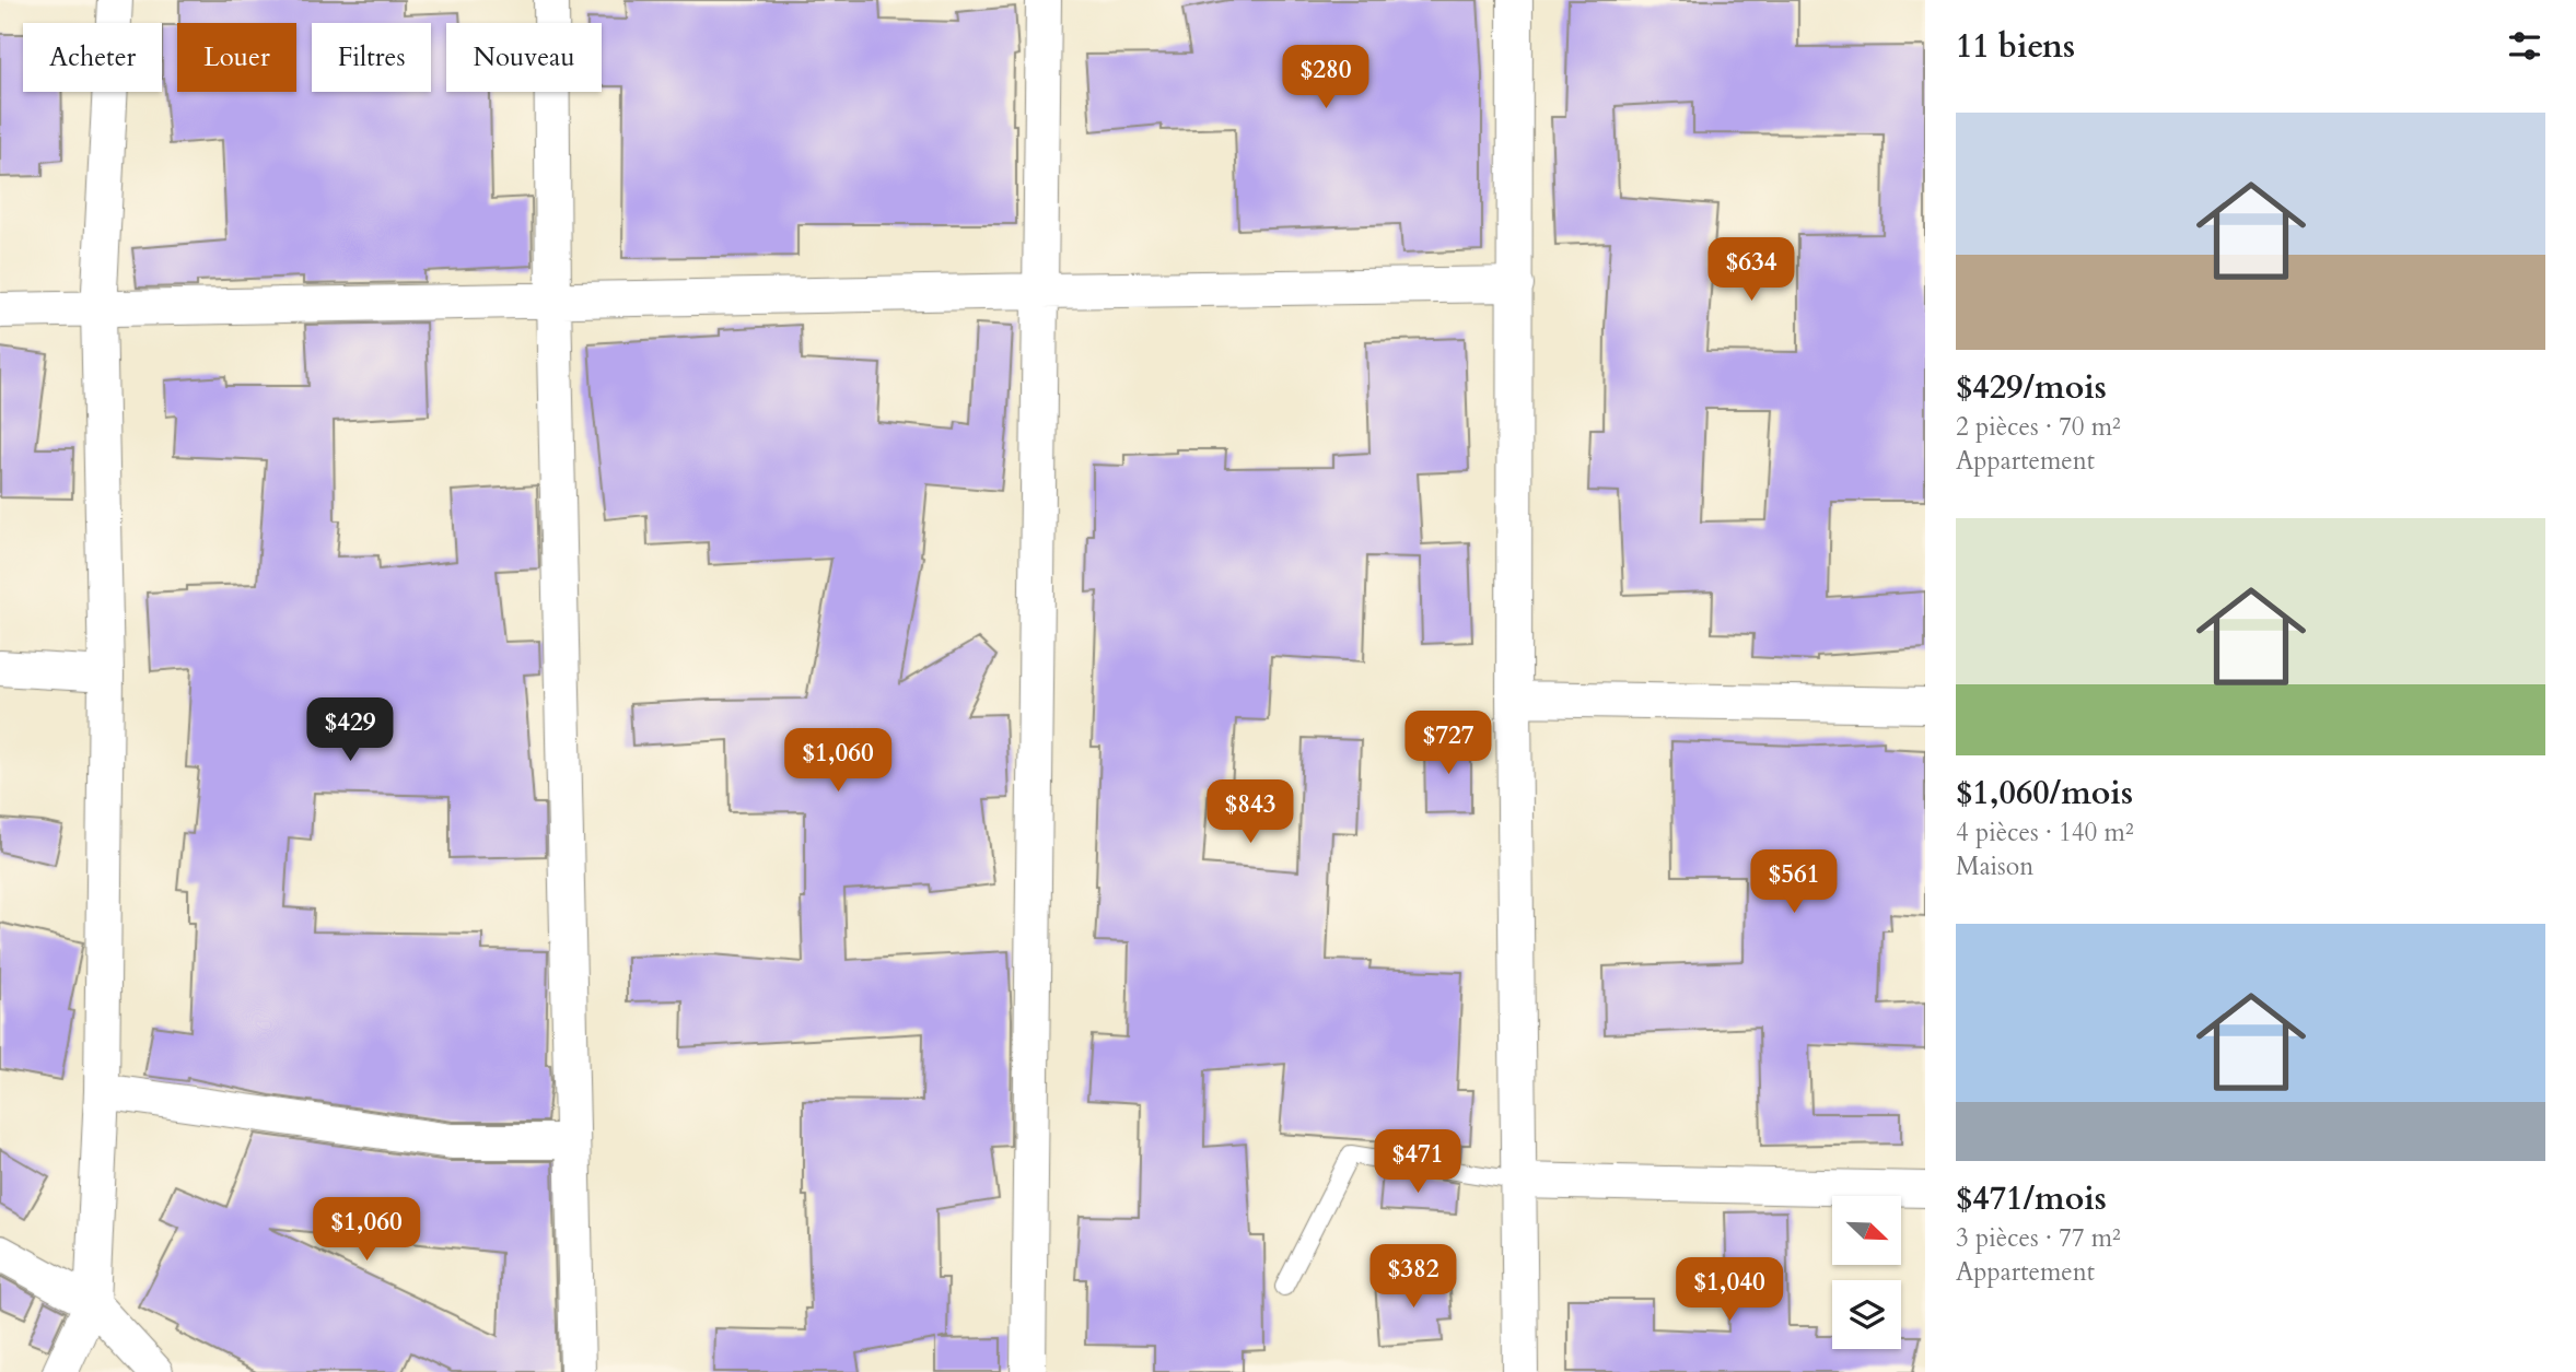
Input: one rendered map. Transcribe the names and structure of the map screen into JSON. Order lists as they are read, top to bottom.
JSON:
{
  "north": "bottom right",
  "page": {
    "heading": "11 biens",
    "chip": [
      "Acheter",
      "Louer",
      "Filtres",
      "Nouveau"
    ],
    "price": [
      "$280",
      "$634",
      "$429",
      "$727",
      "$1,060",
      "$843",
      "$561",
      "$471",
      "$1,060",
      "$382",
      "$1,040"
    ],
    "list": [
      {
        "name": "$429/mois",
        "note": "2 pièces · 70 m² · Appartement"
      },
      {
        "name": "$1,060/mois",
        "note": "4 pièces · 140 m² · Maison"
      },
      {
        "name": "$471/mois",
        "note": "3 pièces · 77 m² · Appartement"
      }
    ]
  }
}
